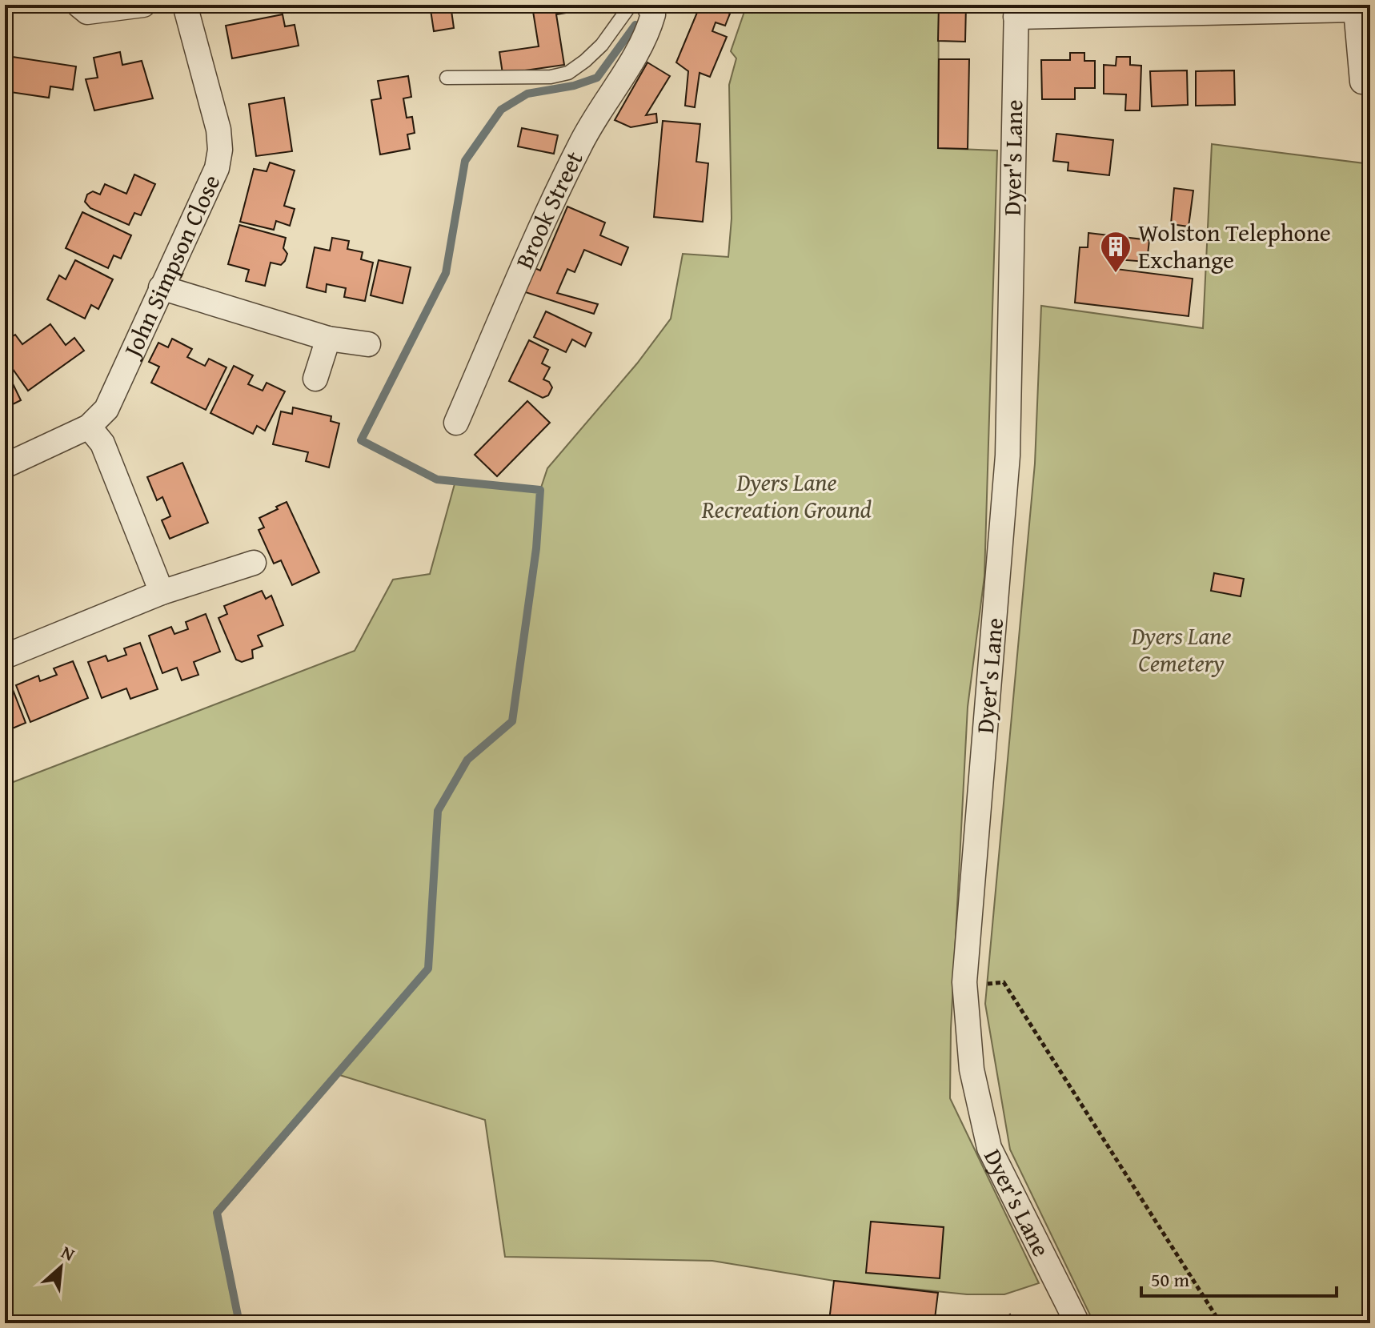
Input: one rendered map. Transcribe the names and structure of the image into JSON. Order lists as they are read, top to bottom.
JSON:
{
  "streets": {
    "street": ["Dyer's Lane", "Brook Street", "John Simpson Close"]
  },
  "parks": ["Dyers Lane Recreation Ground", "Dyers Lane Cemetery"],
  "places": {
    "building": ["Wolston Telephone Exchange"]
  },
  "scale_bar": "50 m",
  "north": "top right"
}
